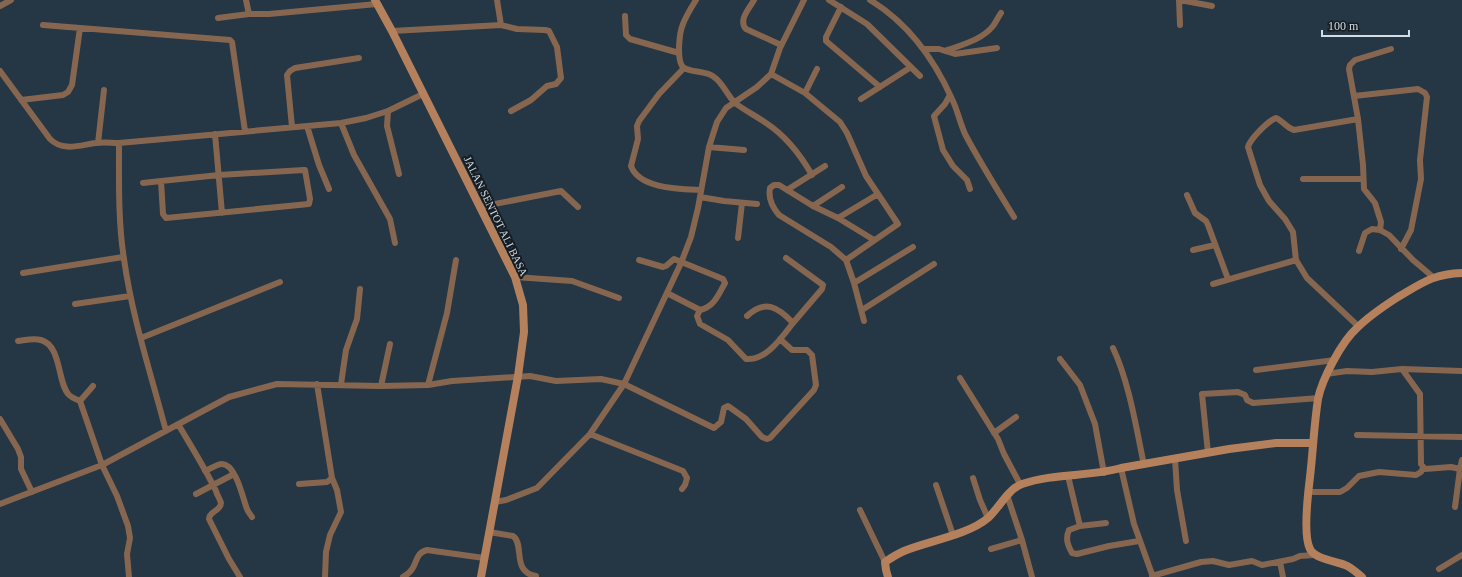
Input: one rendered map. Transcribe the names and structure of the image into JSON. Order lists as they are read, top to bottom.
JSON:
{
  "streets": {
    "street": ["JALAN SENTOT ALI BASA"]
  },
  "scale_bar": "100 m"
}
